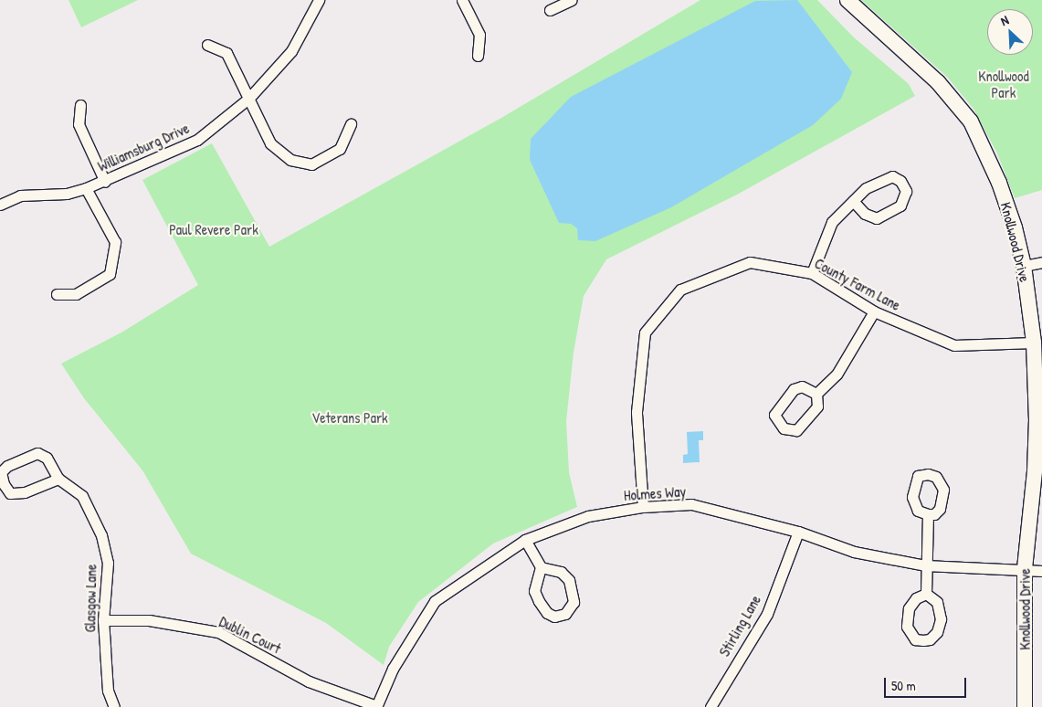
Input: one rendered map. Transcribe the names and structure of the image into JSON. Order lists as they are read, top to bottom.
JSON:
{
  "streets": {
    "street": [
      "Williamsburg Drive",
      "Knollwood Drive",
      "County Farm Lane",
      "Holmes Way",
      "Glasgow Lane",
      "Stirling Lane",
      "Dublin Court"
    ]
  },
  "crossings": [
    ["Knollwood Drive", "County Farm Lane"],
    ["Knollwood Drive", "Holmes Way"],
    ["County Farm Lane", "Holmes Way"],
    ["Holmes Way", "Stirling Lane"],
    ["Holmes Way", "Dublin Court"],
    ["Glasgow Lane", "Dublin Court"]
  ],
  "parks": ["Knollwood Park", "Paul Revere Park", "Veterans Park"],
  "scale_bar": "50 m",
  "north": "top left"
}
